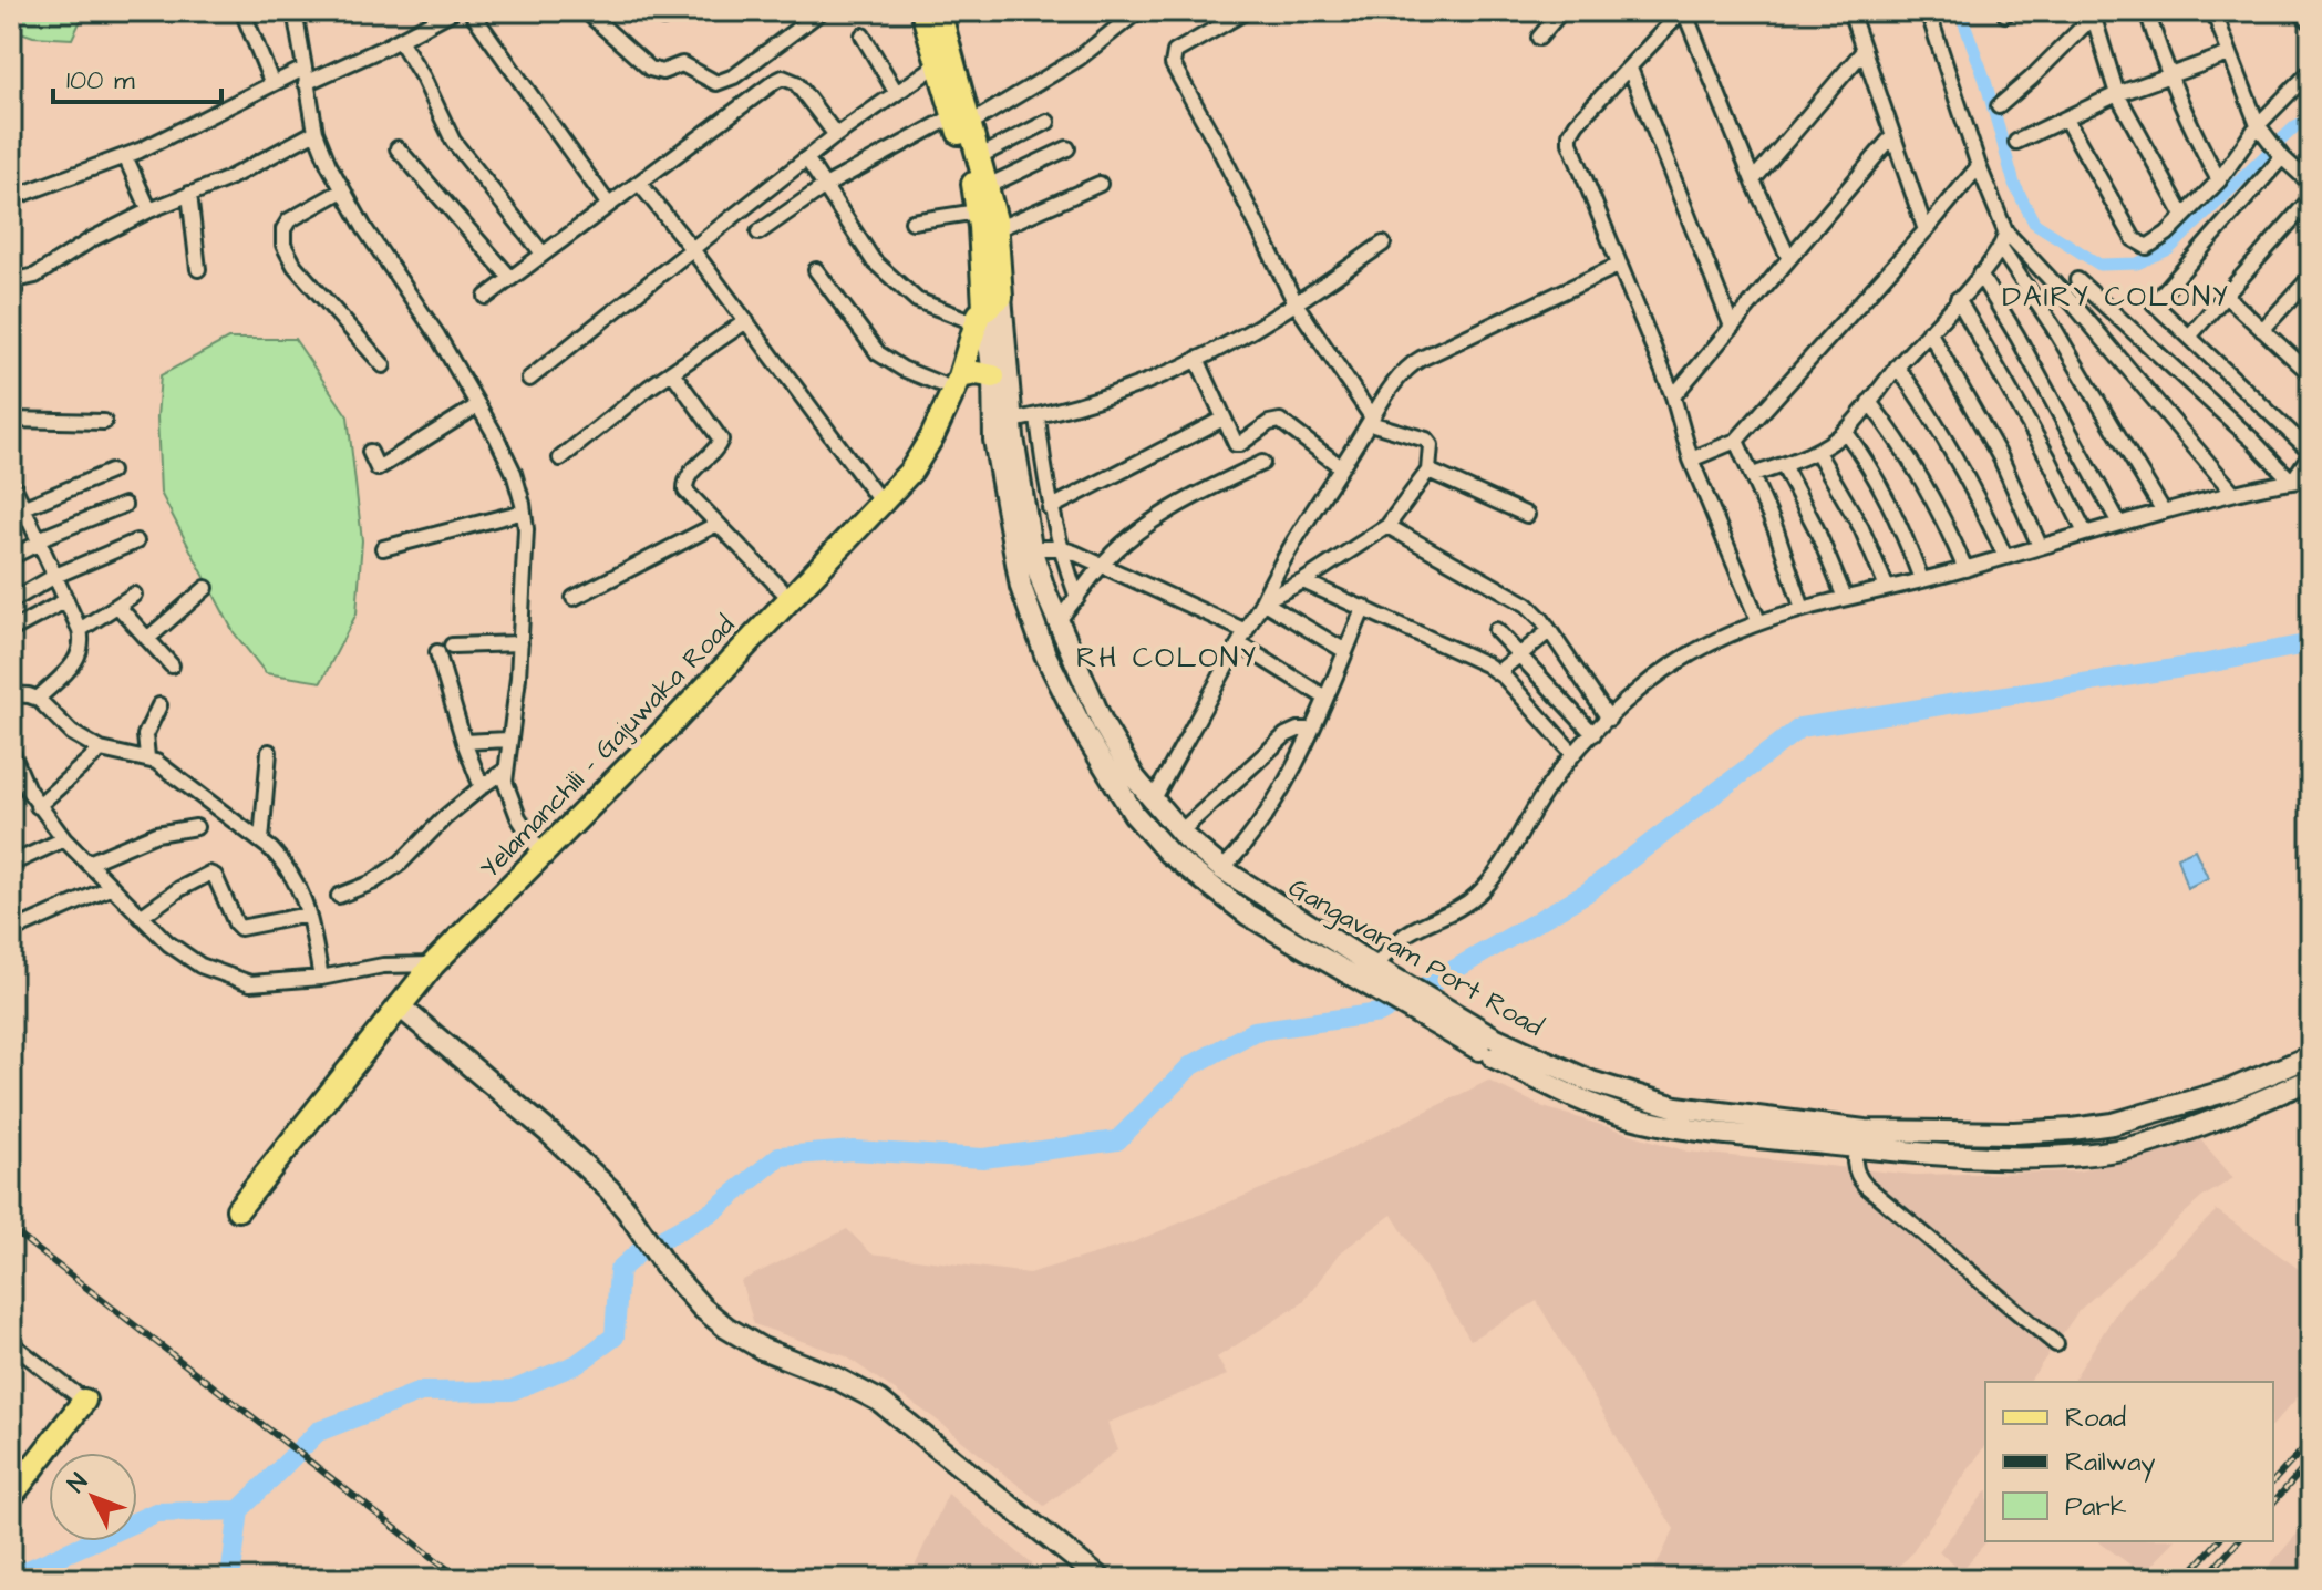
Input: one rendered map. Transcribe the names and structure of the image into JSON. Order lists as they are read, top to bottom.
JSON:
{
  "streets": {
    "main road": ["Yelamanchili - Gajuwaka Road"],
    "street": ["Gangavaram Port Road"]
  },
  "crossings": [
    ["Yelamanchili - Gajuwaka Road", "Gangavaram Port Road"]
  ],
  "districts": ["DAIRY COLONY", "RH COLONY"],
  "legend": ["Road", "Railway", "Park"],
  "scale_bar": "100 m",
  "north": "top left"
}
